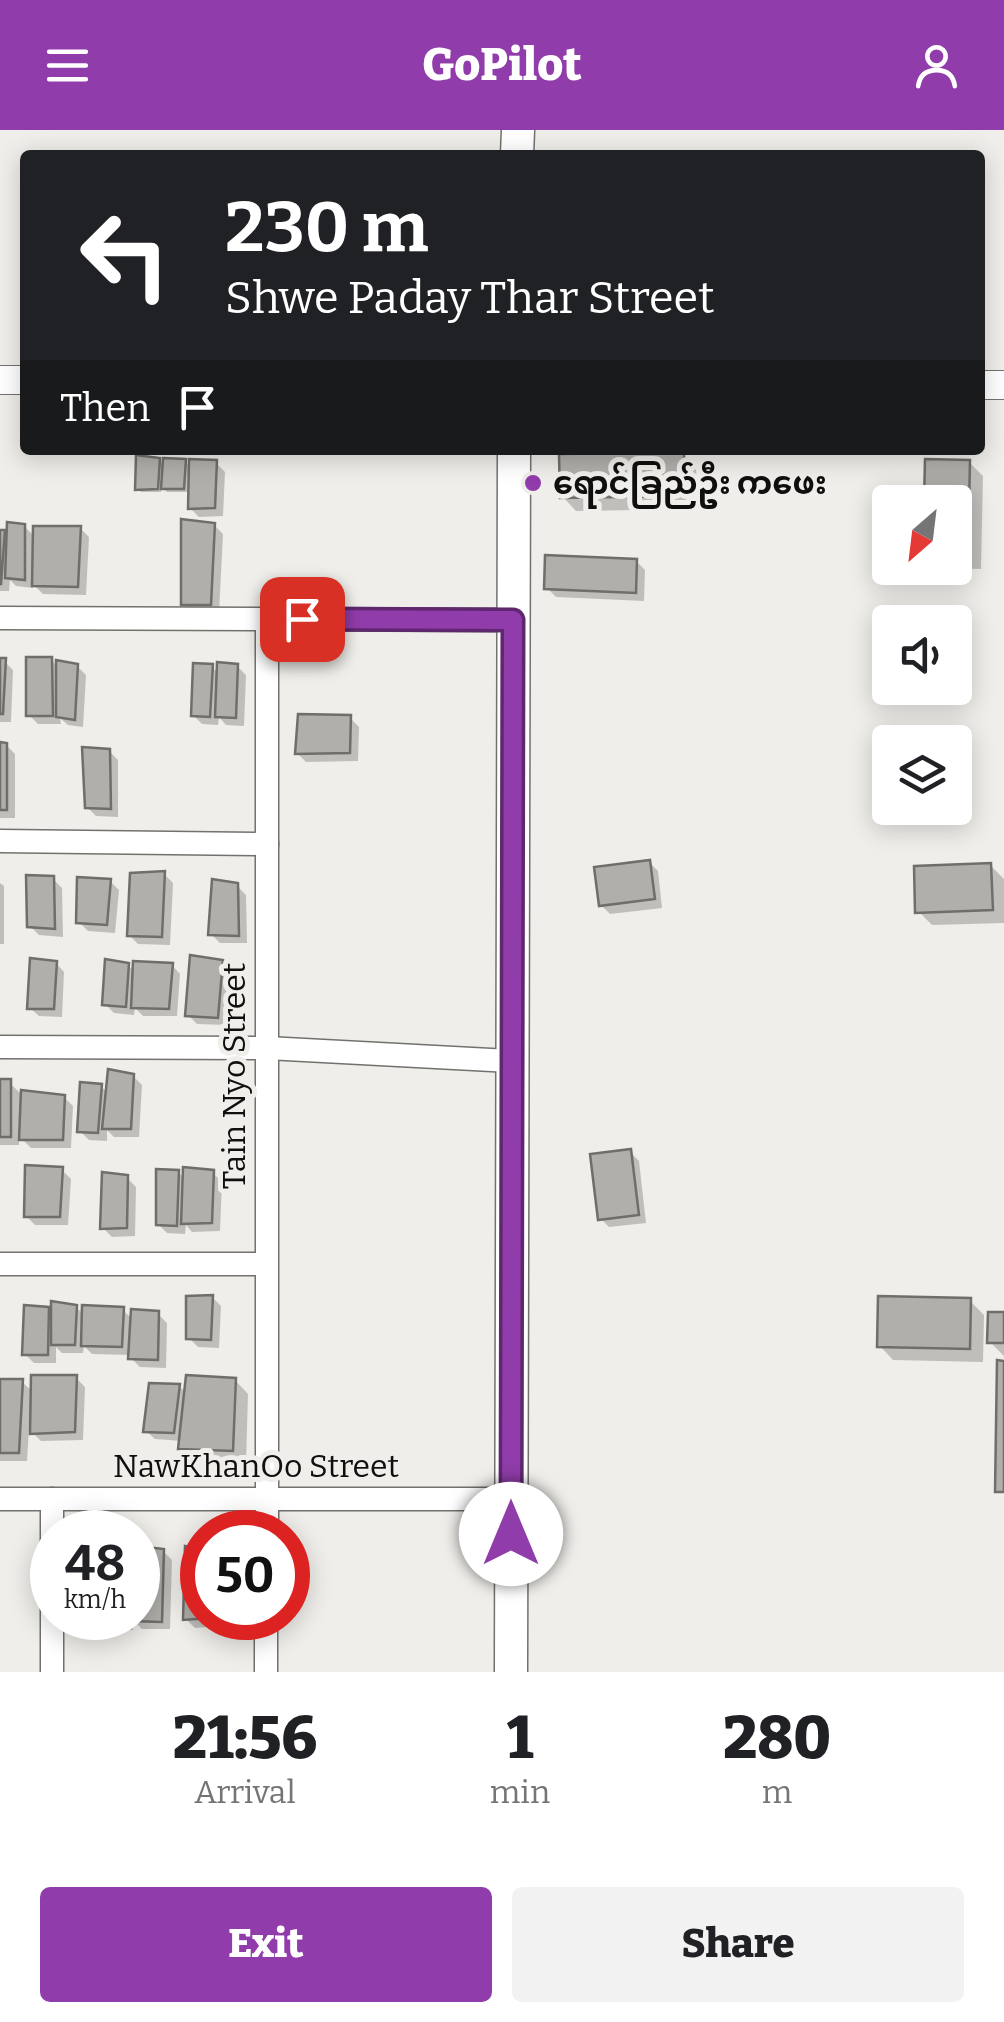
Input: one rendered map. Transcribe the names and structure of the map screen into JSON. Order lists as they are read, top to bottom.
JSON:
{
  "streets": {
    "street": ["Tain Nyo Street", "NawKhanOo Street"]
  },
  "crossings": [
    ["Tain Nyo Street", "NawKhanOo Street"]
  ],
  "places": ["ရောင်ခြည်ဦး ကဖေး"],
  "north": "bottom left",
  "page": {
    "header": "GoPilot",
    "turn": ["230 m", "Shwe Paday Thar Street"],
    "then": "Then",
    "speed": "48 km/h",
    "limit": "50",
    "eta": [
      "21:56",
      "Arrival",
      "1",
      "min",
      "280",
      "m"
    ],
    "buttons": ["Exit", "Share"]
  }
}
